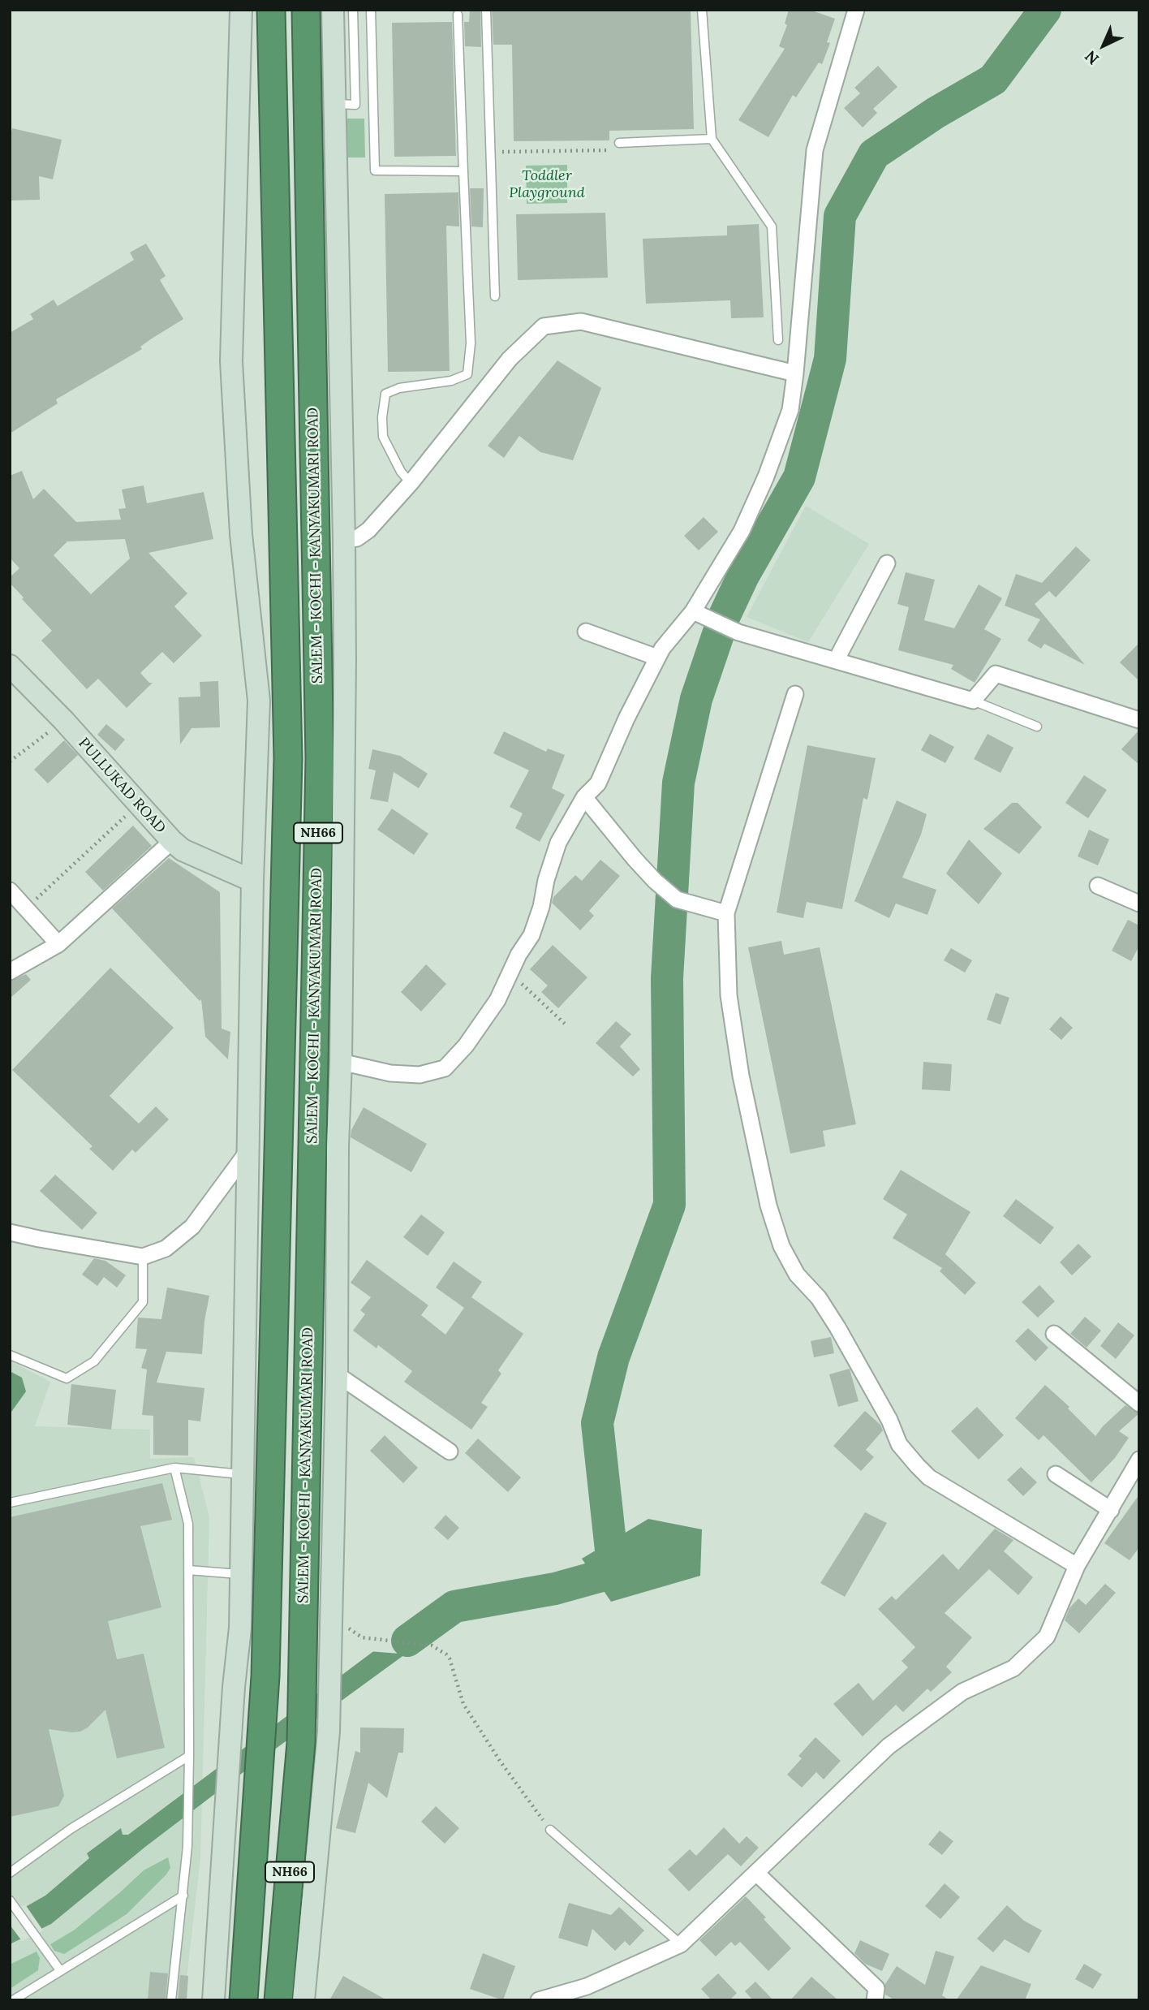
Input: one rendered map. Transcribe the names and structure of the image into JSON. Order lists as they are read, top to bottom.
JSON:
{
  "streets": {
    "highway": ["SALEM - KOCHI - KANYAKUMARI ROAD", "NH66"],
    "street": ["PULLUKAD ROAD"]
  },
  "parks": ["Toddler Playground"],
  "north": "bottom left"
}
